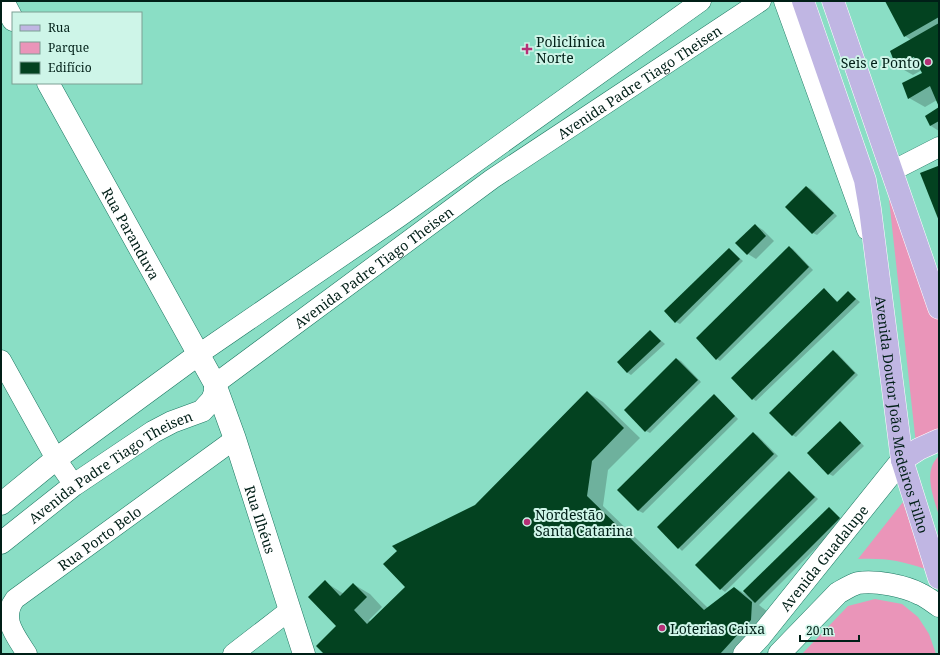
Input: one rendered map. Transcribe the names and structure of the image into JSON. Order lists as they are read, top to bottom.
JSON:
{
  "streets": {
    "main road": [
      "Avenida Padre Tiago Theisen",
      "Rua Paranduva",
      "Avenida Doutor João Medeiros Filho",
      "Rua Ilhéus",
      "Avenida Guadalupe"
    ],
    "street": ["Rua Porto Belo"]
  },
  "crossings": [
    ["Avenida Padre Tiago Theisen", "Rua Paranduva"],
    ["Avenida Padre Tiago Theisen", "Rua Ilhéus"],
    ["Rua Paranduva", "Rua Ilhéus"],
    ["Avenida Doutor João Medeiros Filho", "Avenida Guadalupe"],
    ["Rua Ilhéus", "Rua Porto Belo"]
  ],
  "places": {
    "health": ["Policlínica Norte"],
    "other": ["Seis e Ponto", "Nordestão Santa Catarina", "Loterias Caixa"]
  },
  "legend": ["Rua", "Parque", "Edifício"],
  "scale_bar": "20 m"
}
